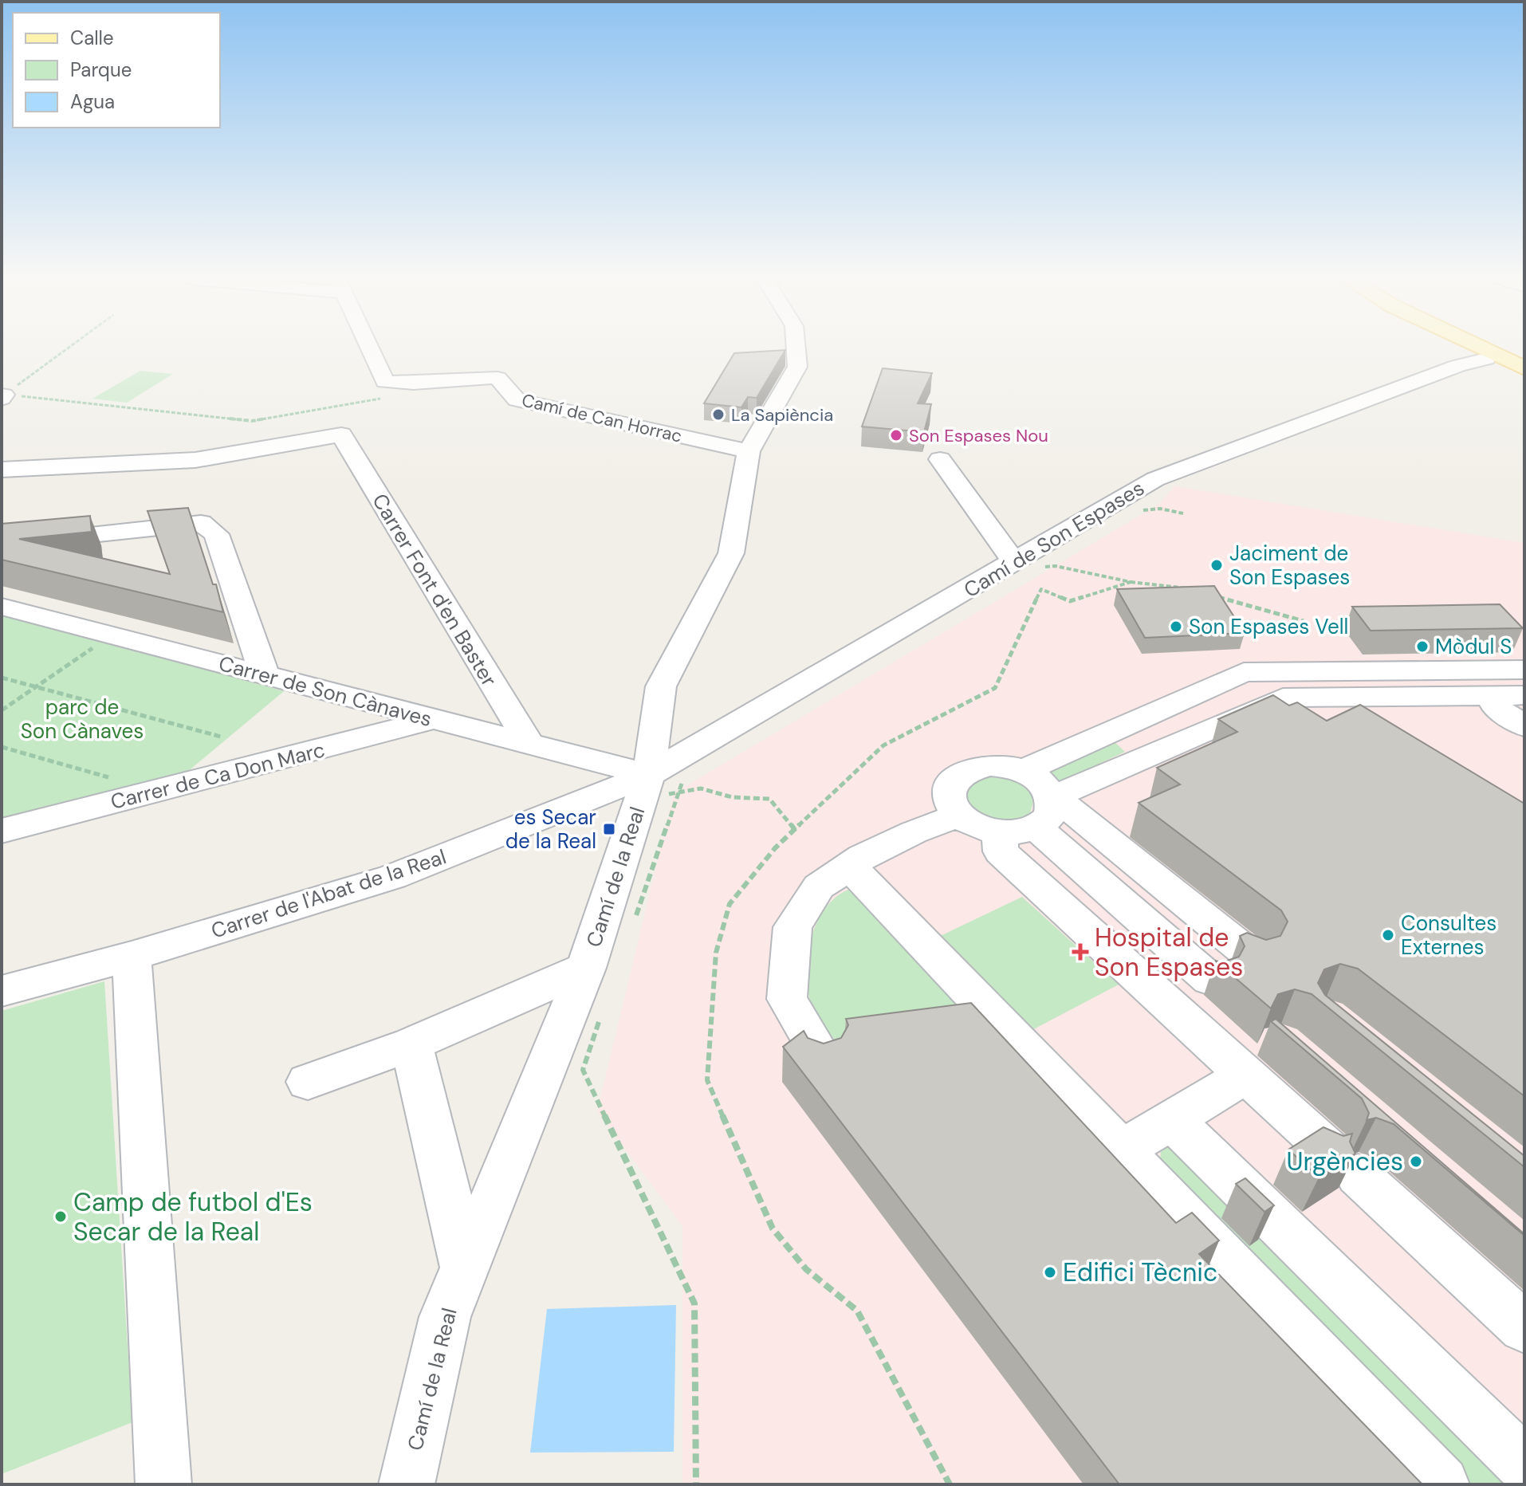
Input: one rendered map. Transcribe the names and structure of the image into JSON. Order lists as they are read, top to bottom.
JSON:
{
  "streets": {
    "street": [
      "Camí de Can Horrac",
      "Camí de Son Espases",
      "Carrer Font d'en Baster",
      "Carrer de Son Cànaves",
      "Carrer de Ca Don Marc",
      "Camí de la Real",
      "Carrer de l'Abat de la Real"
    ]
  },
  "crossings": [
    ["Camí de Can Horrac", "Camí de la Real"],
    ["Camí de Son Espases", "Carrer de Son Cànaves"],
    ["Camí de Son Espases", "Camí de la Real"],
    ["Camí de Son Espases", "Carrer de l'Abat de la Real"],
    ["Carrer Font d'en Baster", "Carrer de Son Cànaves"],
    ["Carrer de Son Cànaves", "Carrer de Ca Don Marc"],
    ["Carrer de Son Cànaves", "Camí de la Real"],
    ["Carrer de Son Cànaves", "Carrer de l'Abat de la Real"],
    ["Camí de la Real", "Carrer de l'Abat de la Real"]
  ],
  "parks": ["parc de Son Cànaves"],
  "places": {
    "other": [
      "La Sapiència",
      "Son Espases Nou",
      "Jaciment de Son Espases",
      "Son Espases Vell",
      "Mòdul S",
      "Consultes Externes",
      "Urgències",
      "Camp de futbol d'Es Secar de la Real",
      "Edifici Tècnic"
    ],
    "transit": ["es Secar de la Real"],
    "health": ["Hospital de Son Espases"]
  },
  "legend": ["Calle", "Parque", "Agua"]
}
